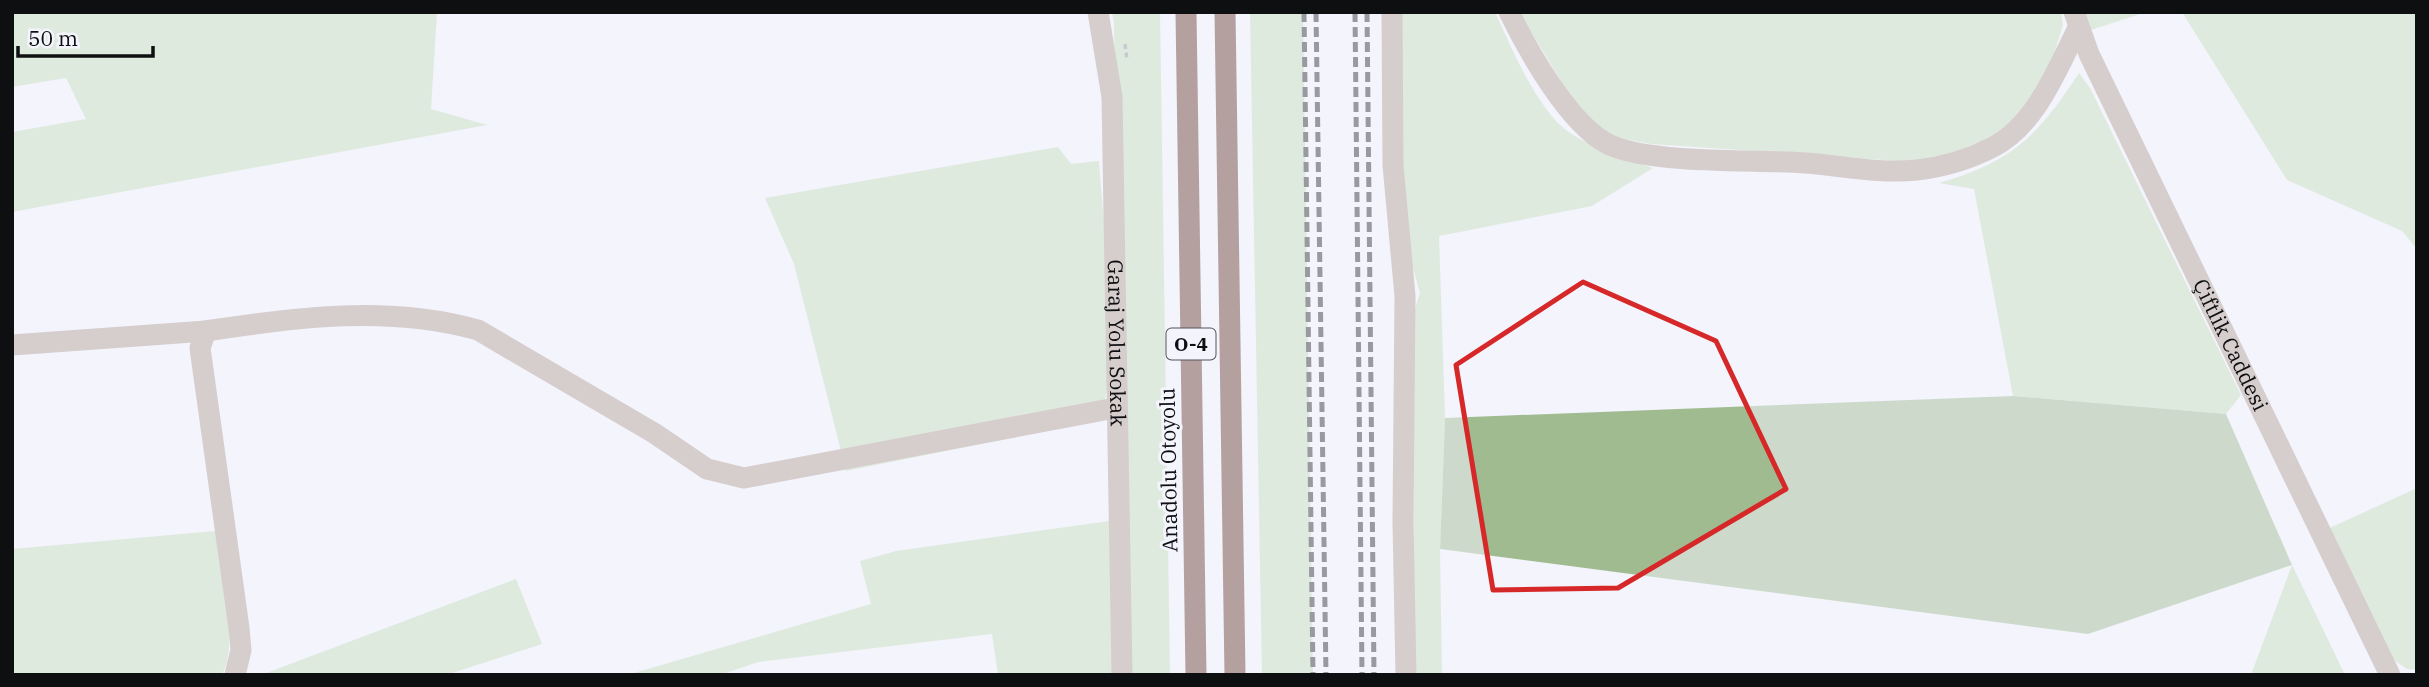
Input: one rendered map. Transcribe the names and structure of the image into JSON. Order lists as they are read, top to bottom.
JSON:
{
  "streets": {
    "highway": ["O-4", "Anadolu Otoyolu"],
    "street": ["Garaj Yolu Sokak", "Çiftlik Caddesi"]
  },
  "scale_bar": "50 m"
}
